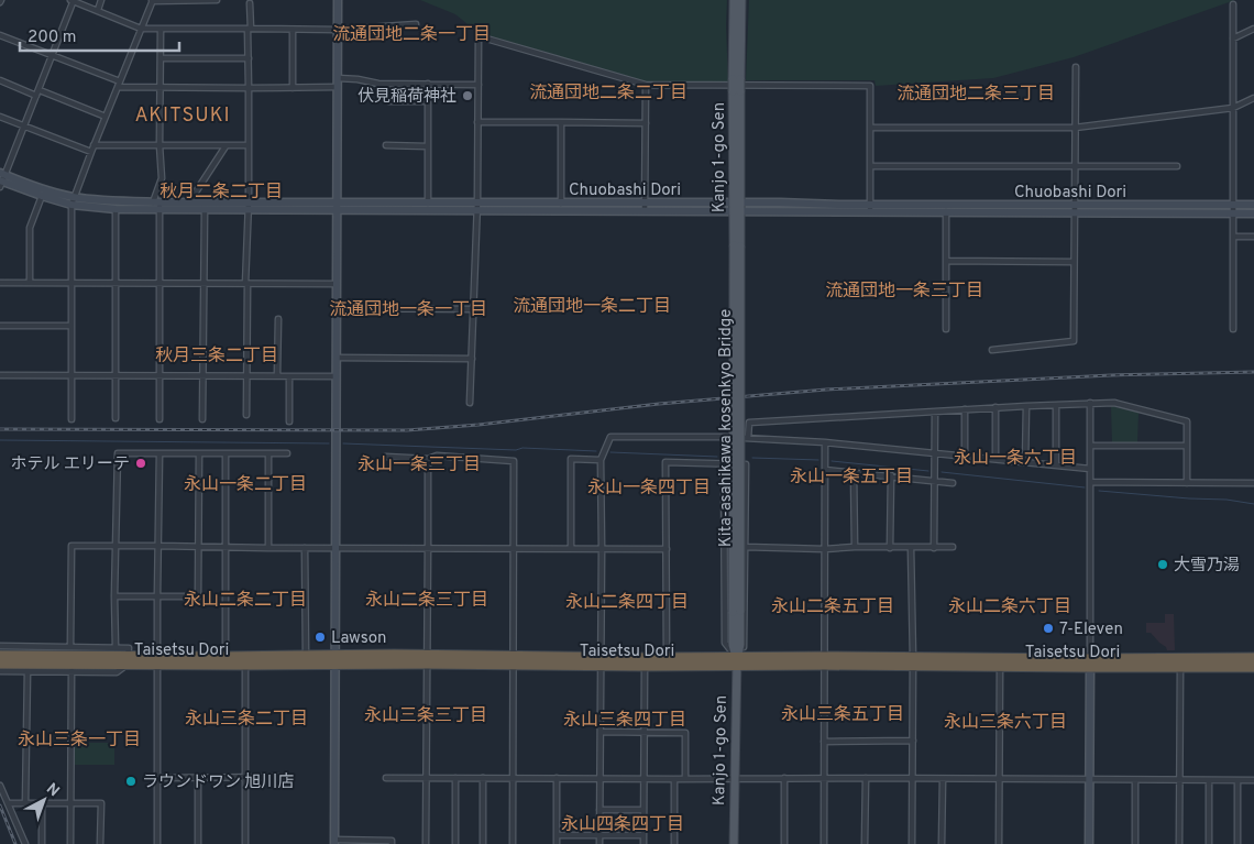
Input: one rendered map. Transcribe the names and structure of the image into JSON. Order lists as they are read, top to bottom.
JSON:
{
  "streets": {
    "highway": ["Taisetsu Dori"],
    "main road": ["Kanjo 1-go Sen", "Kita-asahikawa kosenkyo Bridge"],
    "street": ["Chuobashi Dori"]
  },
  "crossings": [
    ["Kanjo 1-go Sen", "Chuobashi Dori"],
    ["Kanjo 1-go Sen", "Kita-asahikawa kosenkyo Bridge"],
    ["Kanjo 1-go Sen", "Taisetsu Dori"]
  ],
  "districts": [
    "流通団地二条一丁目",
    "流通団地二条二丁目",
    "流通団地二条三丁目",
    "AKITSUKI",
    "秋月二条二丁目",
    "流通団地一条三丁目",
    "流通団地一条二丁目",
    "流通団地一条一丁目",
    "秋月三条二丁目",
    "永山一条六丁目",
    "永山一条三丁目",
    "永山一条五丁目",
    "永山一条二丁目",
    "永山一条四丁目",
    "永山二条二丁目",
    "永山二条三丁目",
    "永山二条四丁目",
    "永山二条五丁目",
    "永山二条六丁目",
    "永山三条五丁目",
    "永山三条三丁目",
    "永山三条二丁目",
    "永山三条四丁目",
    "永山三条六丁目",
    "永山三条一丁目",
    "永山四条四丁目"
  ],
  "places": [
    "伏見稲荷神社",
    "ホテル エリーテ",
    "大雪乃湯",
    "7-Eleven",
    "Lawson",
    "ラウンドワン 旭川店"
  ],
  "scale_bar": "200 m",
  "north": "top right"
}
